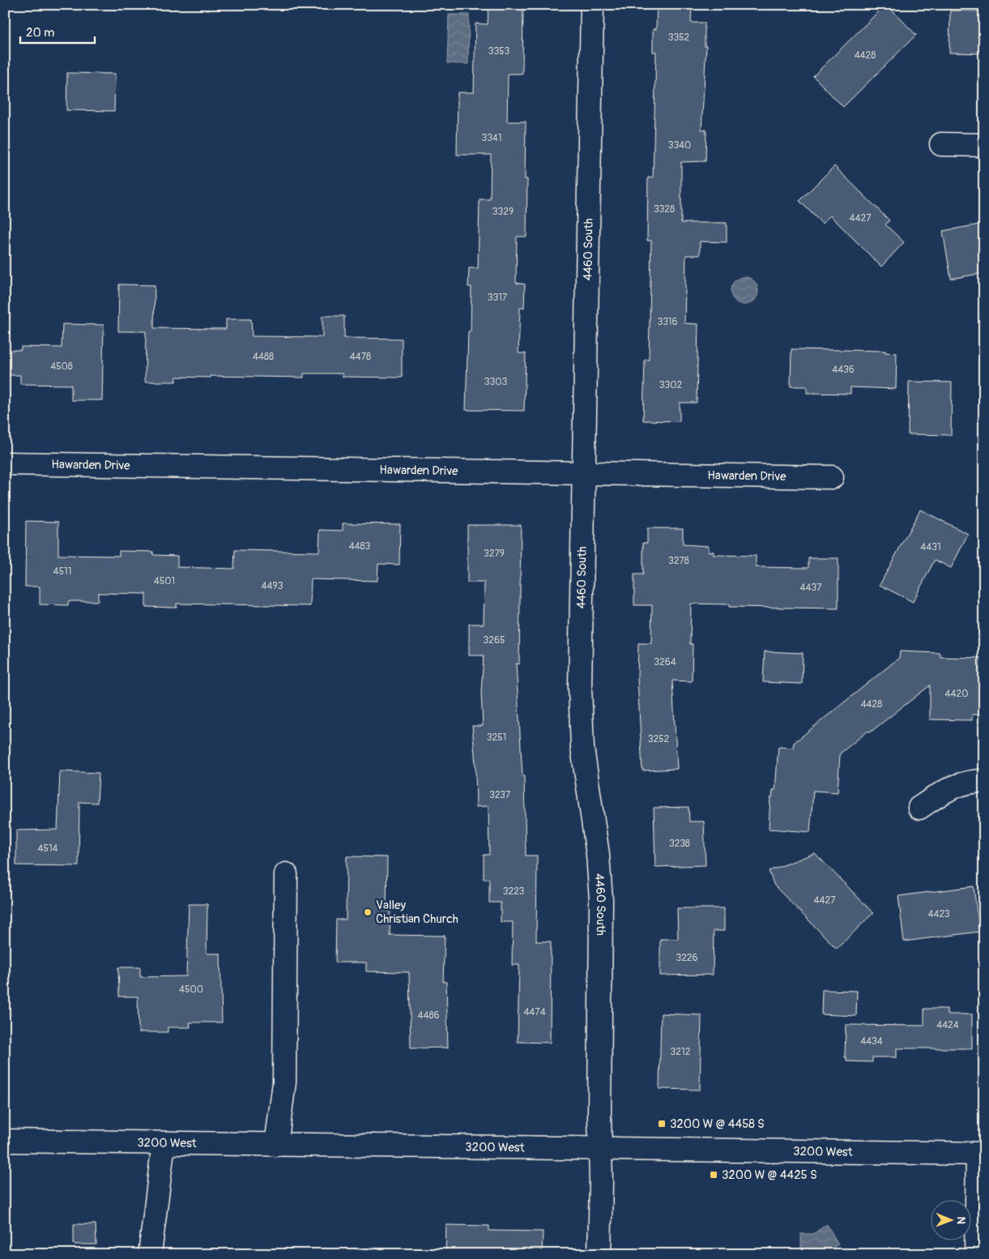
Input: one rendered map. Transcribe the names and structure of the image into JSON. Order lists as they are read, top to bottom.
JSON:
{
  "streets": {
    "street": ["4460 South", "Hawarden Drive", "3200 West"]
  },
  "crossings": [
    ["4460 South", "Hawarden Drive"],
    ["4460 South", "3200 West"]
  ],
  "places": {
    "other": ["Valley Christian Church"],
    "transit": ["3200 W @ 4458 S", "3200 W @ 4425 S"]
  },
  "house_numbers": [
    "3352",
    "3353",
    "4428",
    "3341",
    "3340",
    "3328",
    "3329",
    "4427",
    "3317",
    "3316",
    "4488",
    "4478",
    "4508",
    "4436",
    "3303",
    "3302",
    "4483",
    "4431",
    "3279",
    "3278",
    "4511",
    "4501",
    "4493",
    "4437",
    "3265",
    "3264",
    "4420",
    "4428",
    "3251",
    "3252",
    "3237",
    "3238",
    "4514",
    "3223",
    "4427",
    "4423",
    "3226",
    "4500",
    "4474",
    "4486",
    "4424",
    "4434",
    "3212"
  ],
  "scale_bar": "20 m",
  "north": "right"
}
